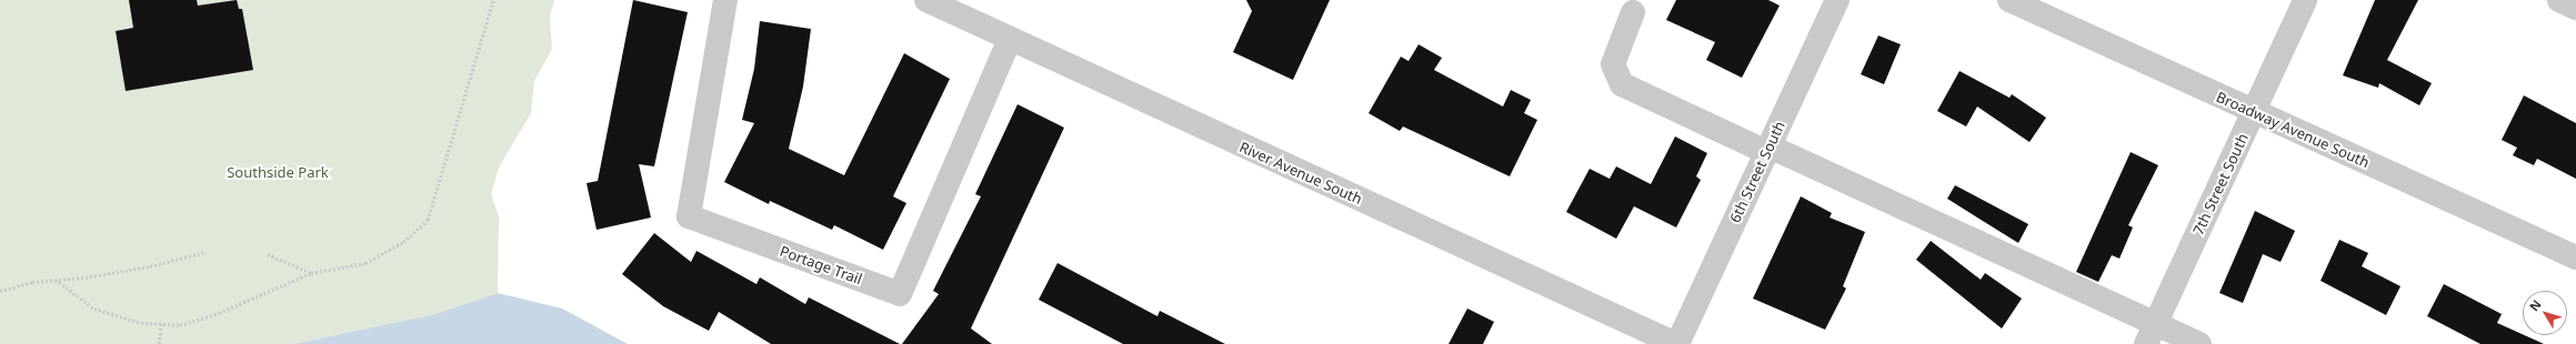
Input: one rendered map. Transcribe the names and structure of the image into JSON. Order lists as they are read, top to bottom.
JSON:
{
  "streets": {
    "street": [
      "Broadway Avenue South",
      "6th Street South",
      "River Avenue South",
      "7th Street South",
      "Portage Trail"
    ]
  },
  "crossings": [
    ["Broadway Avenue South", "7th Street South"],
    ["6th Street South", "River Avenue South"],
    ["River Avenue South", "Portage Trail"]
  ],
  "parks": ["Southside Park"],
  "north": "top left"
}
